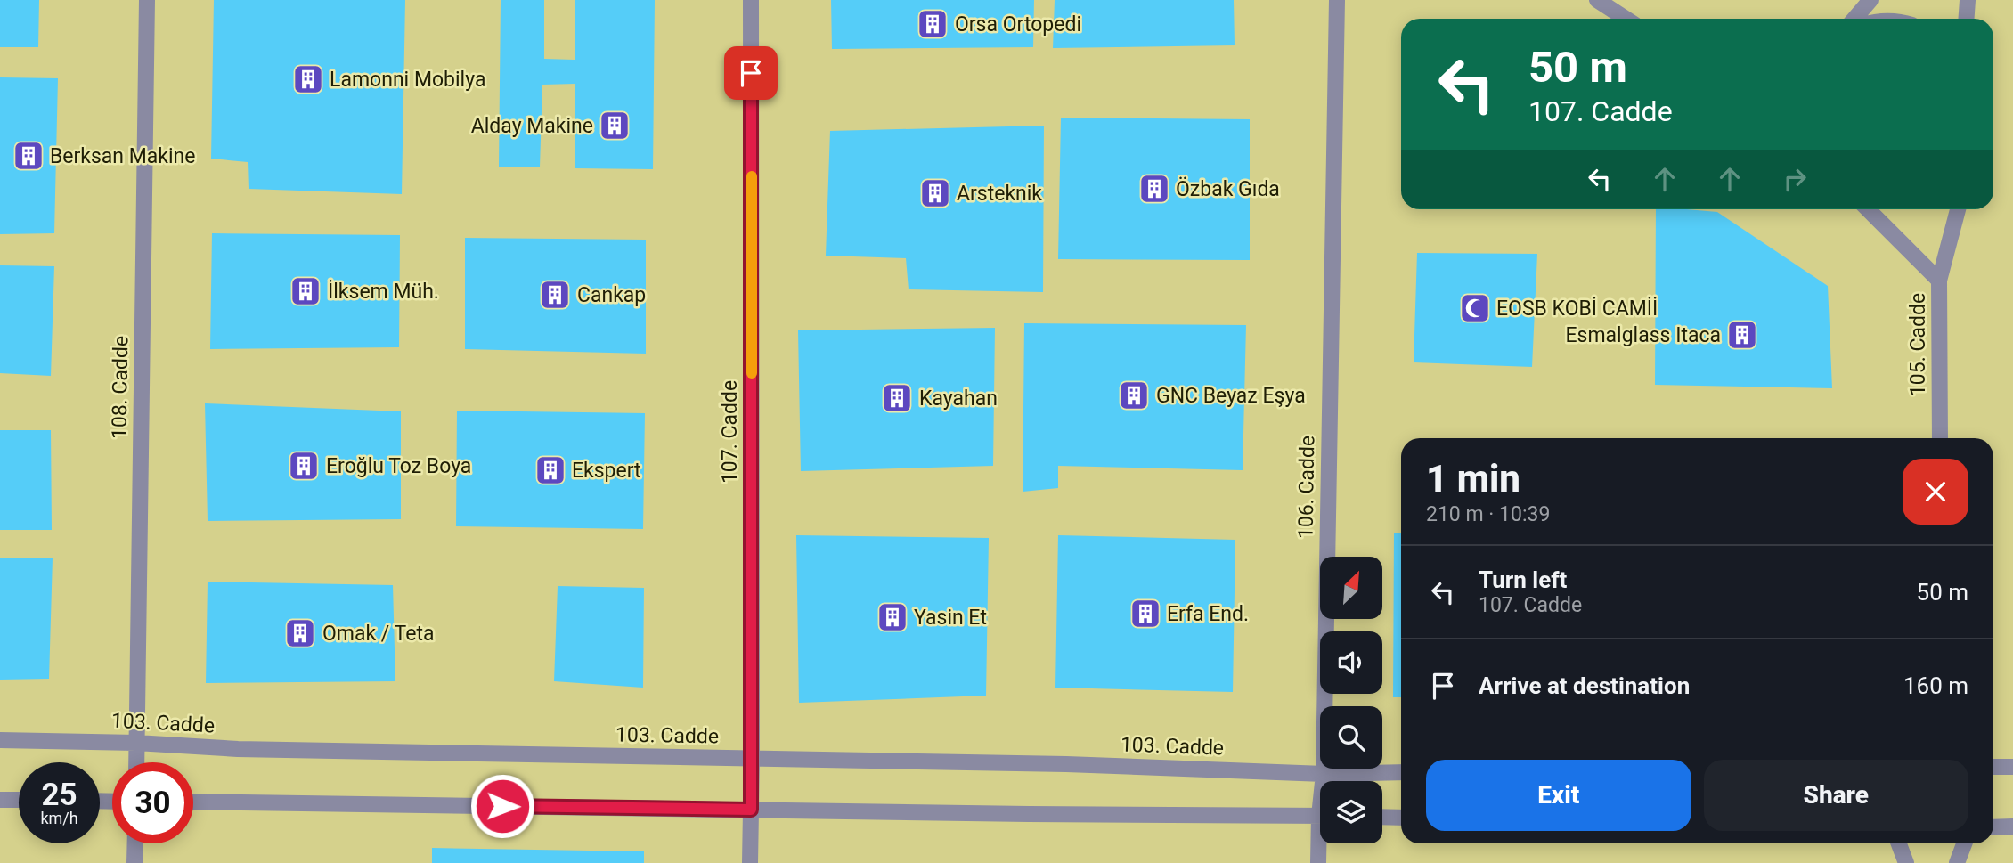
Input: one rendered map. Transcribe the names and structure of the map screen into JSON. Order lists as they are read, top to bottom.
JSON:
{
  "streets": {
    "street": [
      "105. Cadde",
      "108. Cadde",
      "107. Cadde",
      "106. Cadde",
      "103. Cadde"
    ]
  },
  "crossings": [
    ["108. Cadde", "103. Cadde"],
    ["107. Cadde", "103. Cadde"],
    ["106. Cadde", "103. Cadde"]
  ],
  "places": {
    "building": [
      "Orsa Ortopedi",
      "Lamonni Mobilya",
      "Alday Makine",
      "Berksan Makine",
      "Özbak Gıda",
      "Arsteknik",
      "İlksem Müh.",
      "Cankap",
      "Esmalglass Itaca",
      "GNC Beyaz Eşya",
      "Kayahan",
      "Eroğlu Toz Boya",
      "Ekspert",
      "Erfa End.",
      "Yasin Et",
      "Omak / Teta"
    ],
    "mosque": ["EOSB KOBİ CAMİİ"]
  },
  "north": "top right",
  "page": {
    "turn": ["50 m", "107. Cadde"],
    "heading": ["1 min", "210 m · 10:39"],
    "list": [
      {
        "name": "Turn left",
        "note": "107. Cadde",
        "value": "50 m"
      },
      {
        "name": "Arrive at destination",
        "value": "160 m"
      }
    ],
    "buttons": ["Exit", "Share"],
    "speed": "25 km/h",
    "limit": "30"
  }
}
